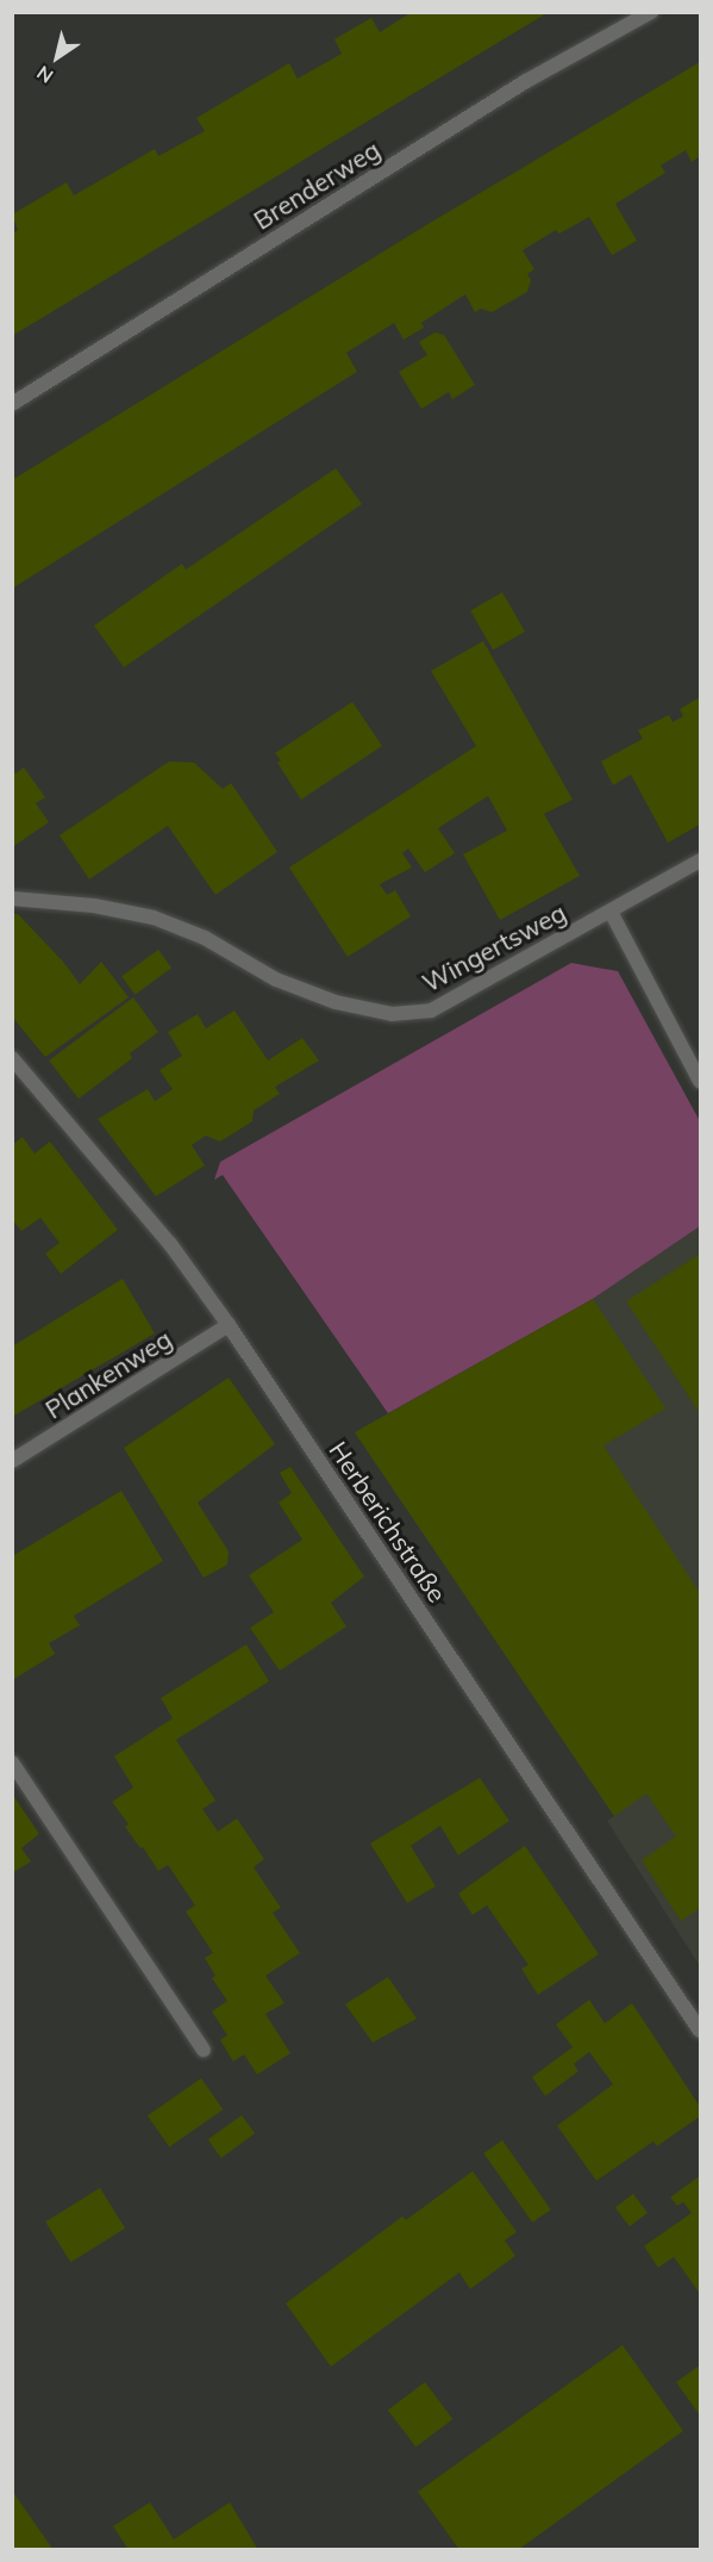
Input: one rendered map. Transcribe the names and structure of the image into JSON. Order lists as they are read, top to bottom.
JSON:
{
  "streets": {
    "street": [
      "Brenderweg",
      "Wingertsweg",
      "Plankenweg",
      "Herberichstraße"
    ]
  },
  "crossings": [
    ["Plankenweg", "Herberichstraße"]
  ],
  "north": "bottom left"
}
